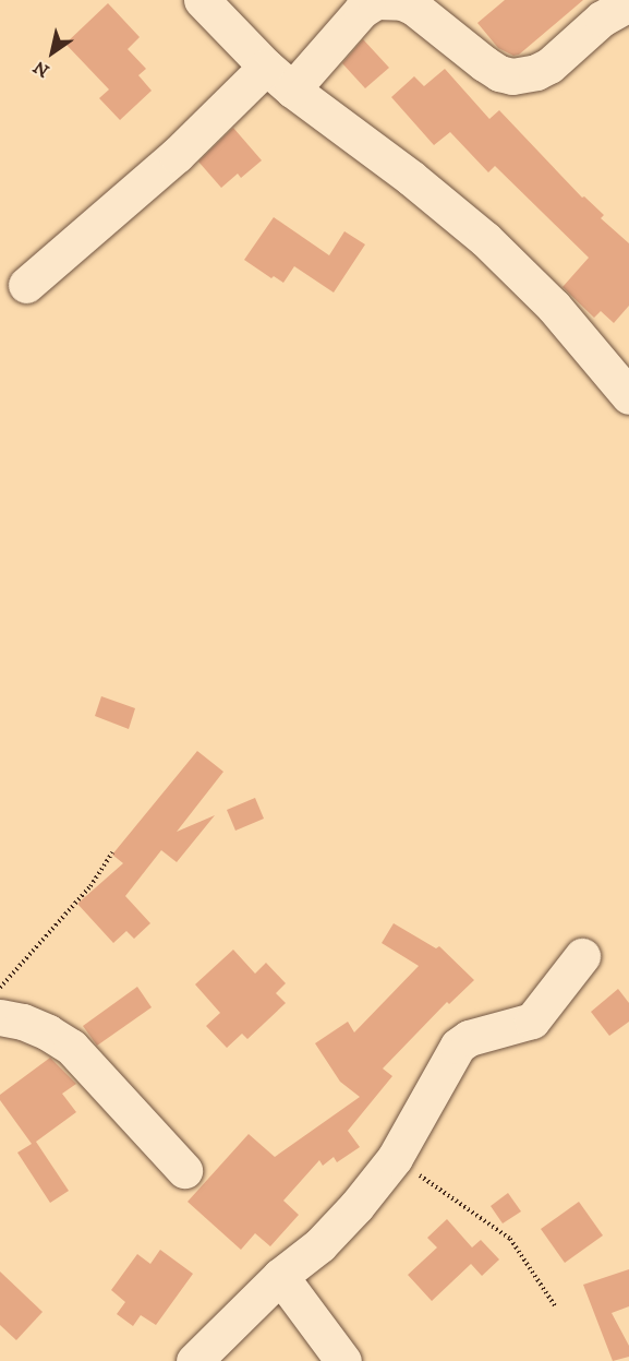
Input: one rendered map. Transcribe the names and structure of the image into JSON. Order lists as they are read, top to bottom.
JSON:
{
  "north": "bottom left"
}
